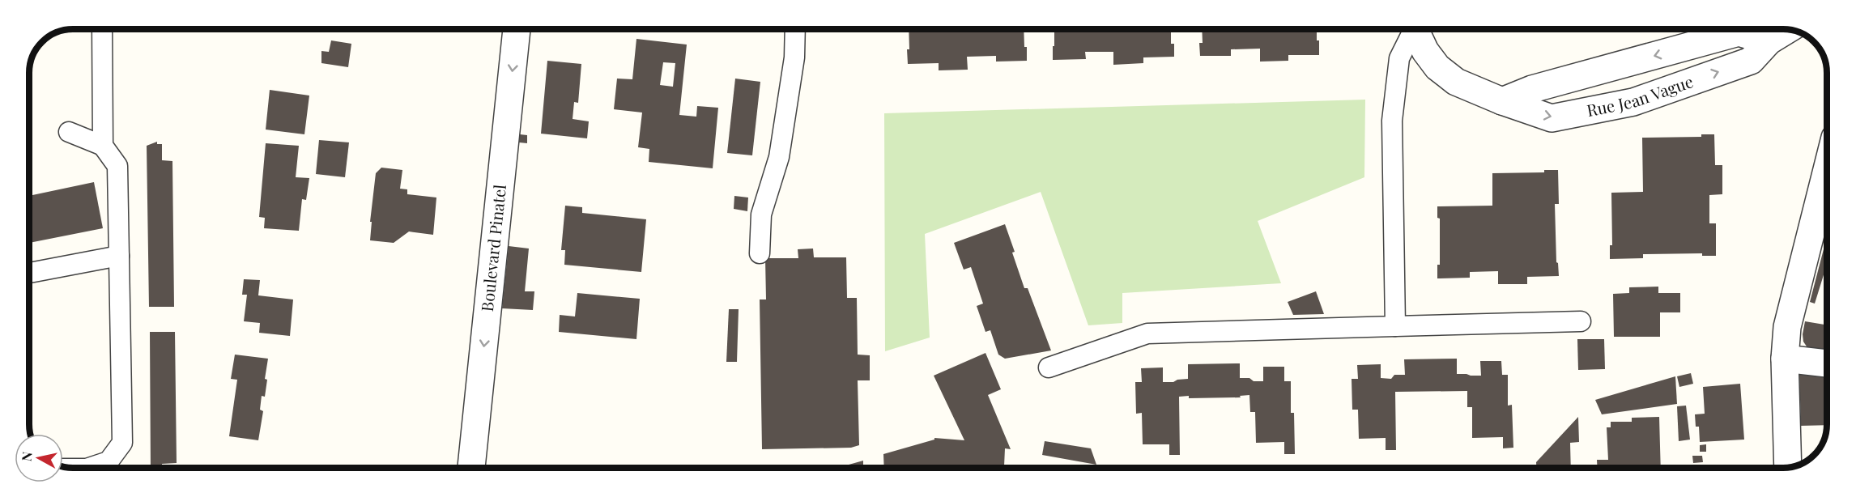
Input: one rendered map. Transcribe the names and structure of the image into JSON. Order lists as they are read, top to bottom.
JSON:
{
  "streets": {
    "street": ["Rue Jean Vague", "Boulevard Pinatel"]
  },
  "one_way": ["Boulevard Pinatel"],
  "north": "left"
}
